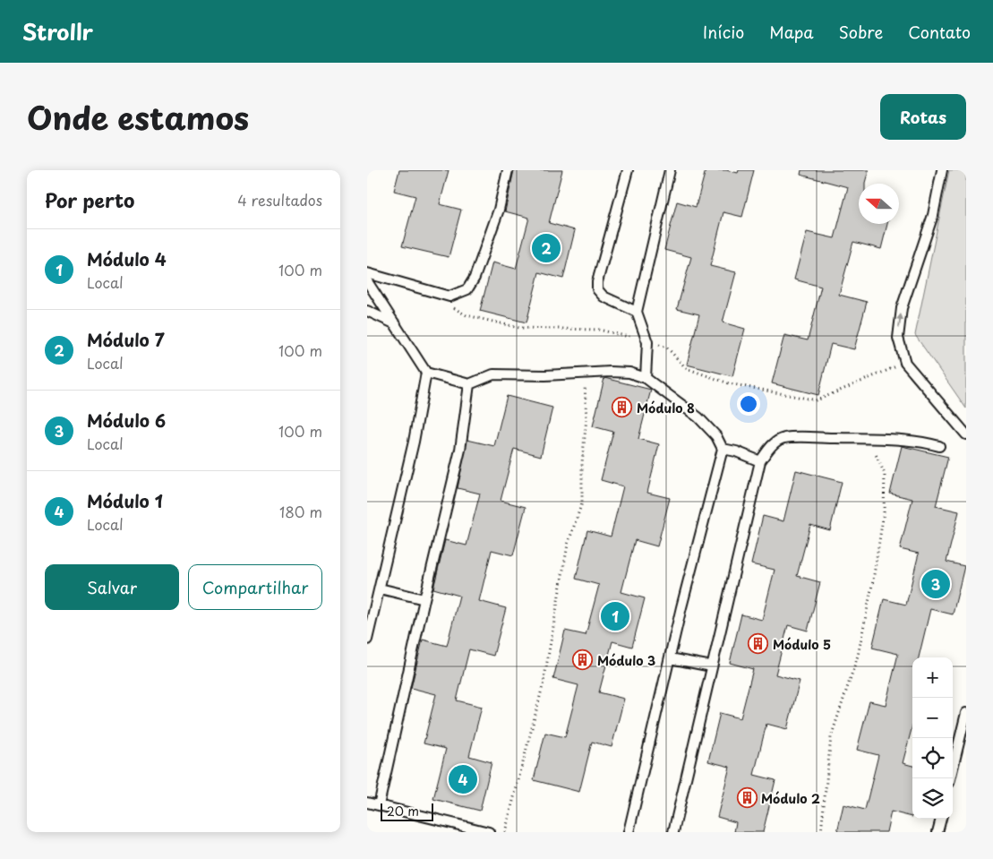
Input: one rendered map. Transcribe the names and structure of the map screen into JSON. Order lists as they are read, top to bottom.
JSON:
{
  "places": {
    "building": [
      "Módulo 8",
      "Módulo 5",
      "Módulo 3",
      "Módulo 2"
    ]
  },
  "scale_bar": "20 m",
  "north": "left",
  "page": {
    "header": "Strollr",
    "nav": [
      "Início",
      "Mapa",
      "Sobre",
      "Contato"
    ],
    "title": "Onde estamos",
    "buttons": [
      "Rotas",
      ["Salvar", "Compartilhar"]
    ],
    "heading": ["Por perto", "4 resultados"],
    "list": [
      {
        "mark": "1",
        "name": "Módulo 4",
        "note": "Local",
        "value": "100 m"
      },
      {
        "mark": "2",
        "name": "Módulo 7",
        "note": "Local",
        "value": "100 m"
      },
      {
        "mark": "3",
        "name": "Módulo 6",
        "note": "Local",
        "value": "100 m"
      },
      {
        "mark": "4",
        "name": "Módulo 1",
        "note": "Local",
        "value": "180 m"
      }
    ],
    "pins": [
      "2",
      "3",
      "1",
      "4"
    ],
    "map_buttons": ["+", "−"],
    "scale": "20 m"
  }
}
